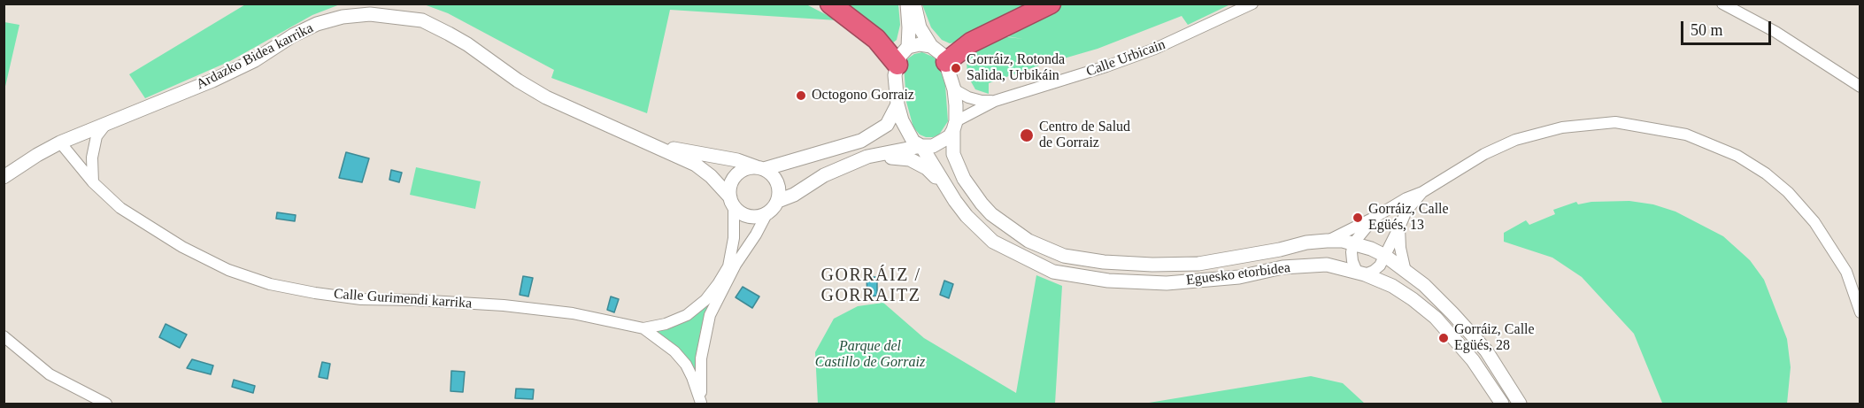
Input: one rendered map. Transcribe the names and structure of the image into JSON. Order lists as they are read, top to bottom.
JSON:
{
  "streets": {
    "street": [
      "Ardazko Bidea karrika",
      "Calle Urbicain",
      "Eguesko etorbidea",
      "Calle Gurimendi karrika"
    ]
  },
  "crossings": [
    ["Ardazko Bidea karrika", "Calle Gurimendi karrika"],
    ["Calle Urbicain", "Eguesko etorbidea"]
  ],
  "districts": ["GORRÁIZ / GORRAITZ"],
  "parks": ["Parque del Castillo de Gorraiz"],
  "places": [
    "Gorráiz, Rotonda Salida, Urbikáin",
    "Octogono Gorraiz",
    "Centro de Salud de Gorraiz",
    "Gorráiz, Calle Egüés, 13",
    "Gorráiz, Calle Egüés, 28"
  ],
  "scale_bar": "50 m"
}
